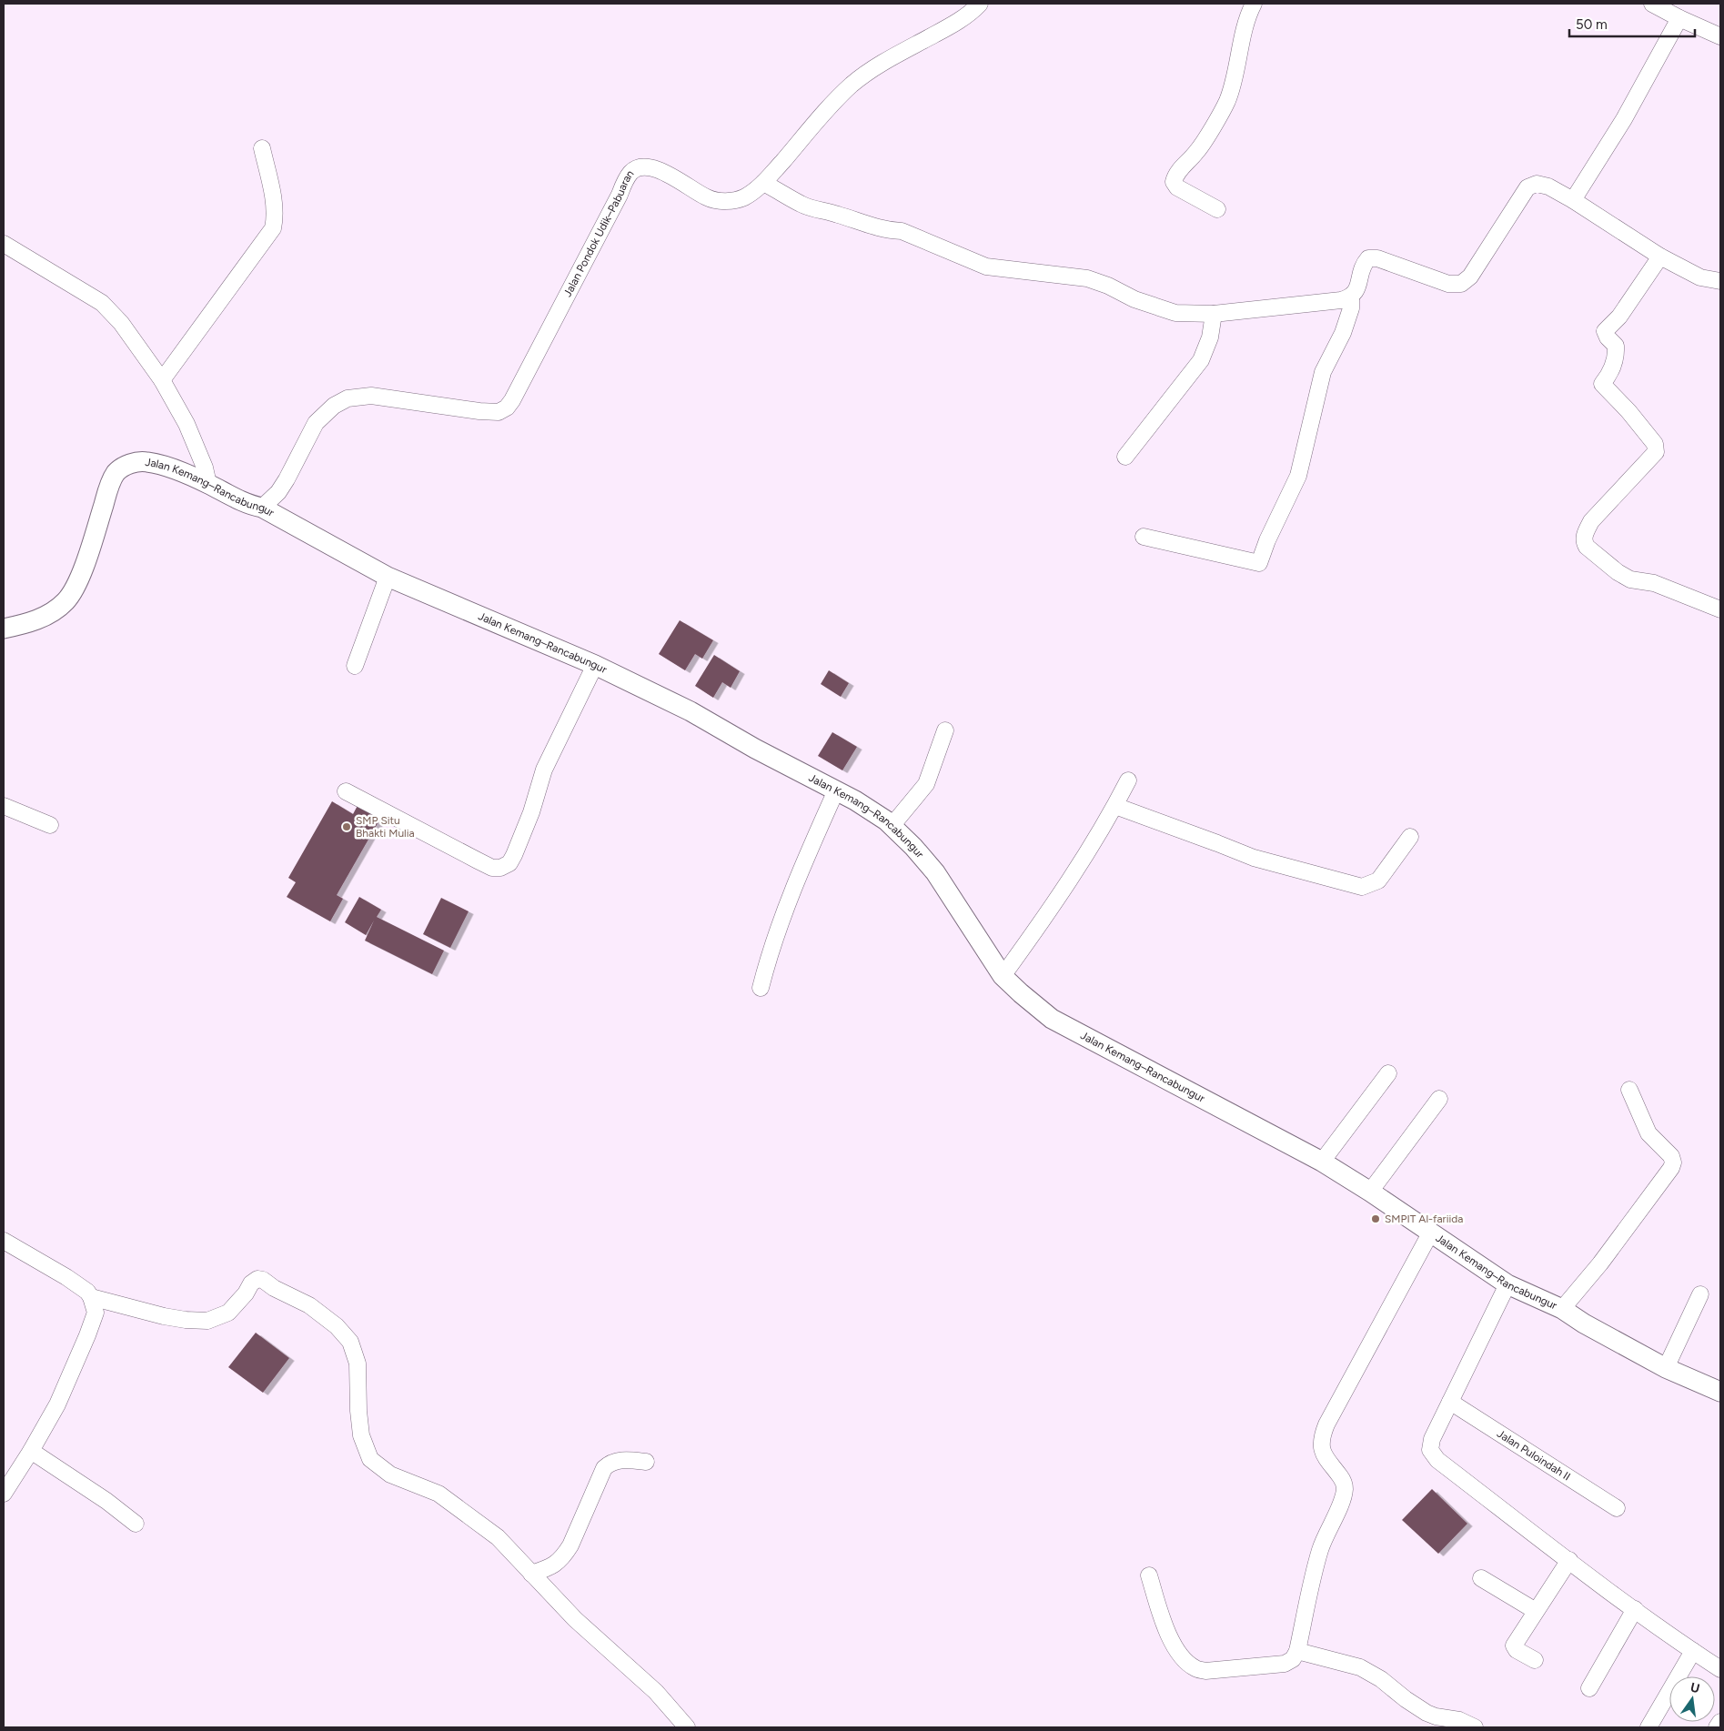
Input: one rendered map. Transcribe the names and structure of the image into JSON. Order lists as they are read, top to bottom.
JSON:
{
  "streets": {
    "street": ["Jalan Pondok Udik–Pabuaran", "Jalan Kemang–Rancabungur", "Jalan Puloindah II"]
  },
  "crossings": [
    ["Jalan Pondok Udik–Pabuaran", "Jalan Kemang–Rancabungur"]
  ],
  "places": ["SMP Situ Bhakti Mulia", "SMPIT Al-fariida"],
  "scale_bar": "50 m",
  "north": "top"
}
